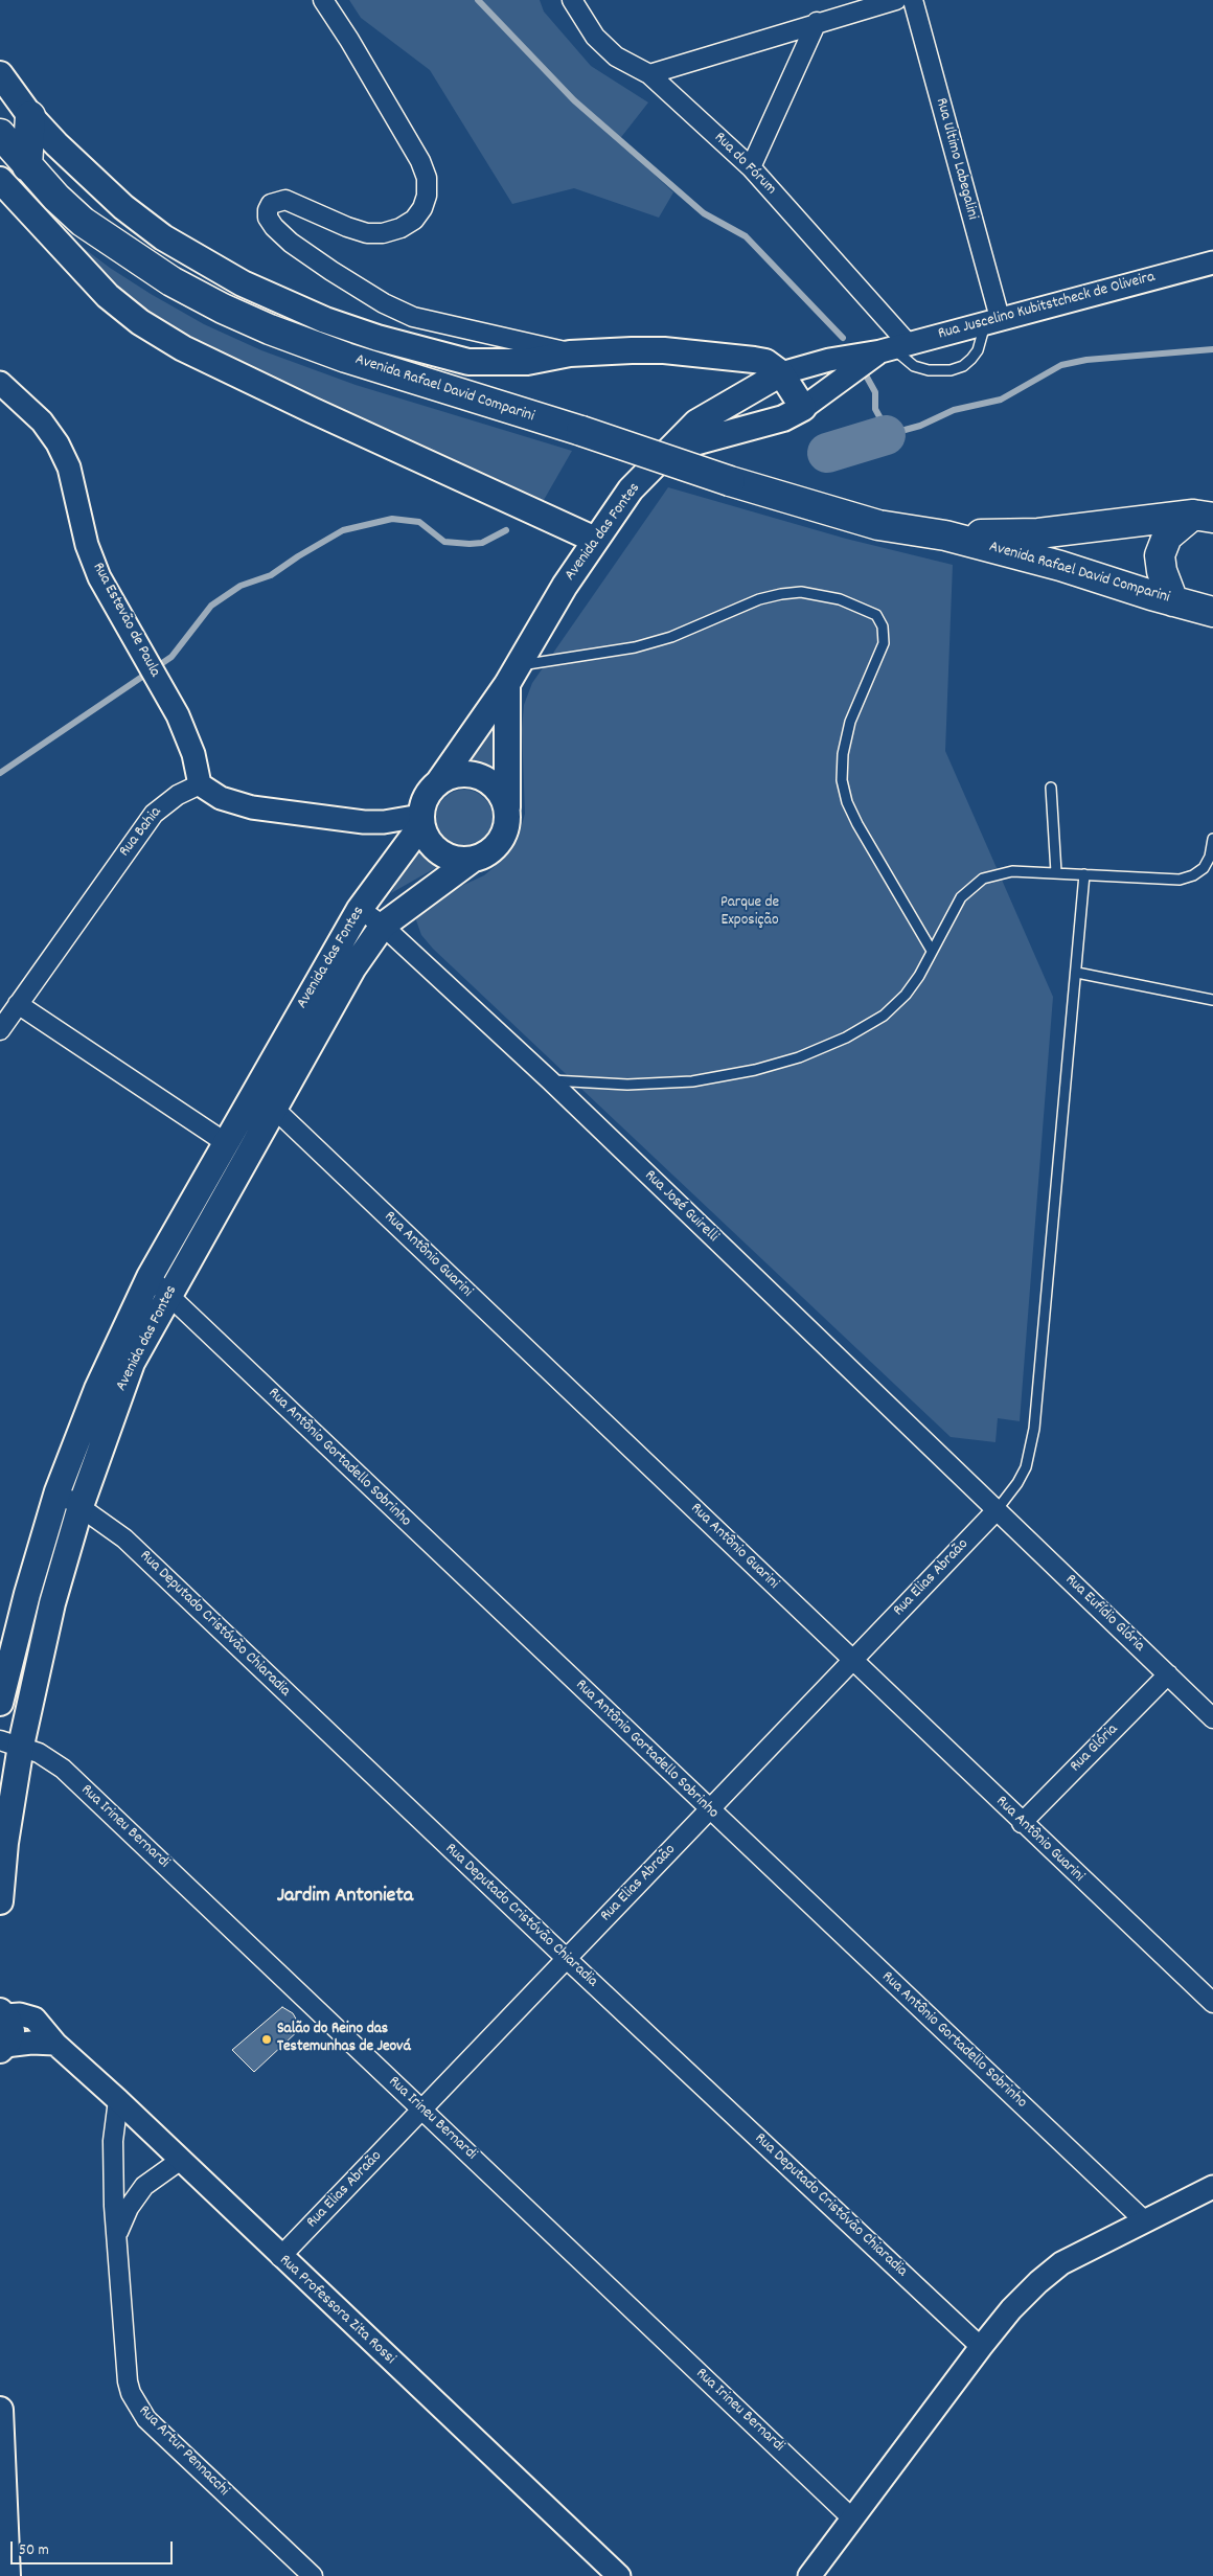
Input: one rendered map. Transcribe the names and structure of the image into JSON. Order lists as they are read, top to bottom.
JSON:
{
  "streets": {
    "main road": ["Avenida Rafael David Comparini", "Avenida das Fontes"],
    "street": [
      "Rua Ultimo Labegalini",
      "Rua do Fórum",
      "Rua Juscelino Kubitstcheck de Oliveira",
      "Rua Estevão de Paula",
      "Rua Bahia",
      "Rua José Guirelli",
      "Rua Antônio Guarini",
      "Rua Antônio Gortadello Sobrinho",
      "Rua Elias Abraão",
      "Rua Eufídio Glória",
      "Rua Deputado Cristóvão Chiaradia",
      "Rua Glória",
      "Rua Irineu Bernardi",
      "Rua Professora Zita Rossi",
      "Rua Artur Pennacchi"
    ]
  },
  "crossings": [
    ["Rua Ultimo Labegalini", "Rua Juscelino Kubitstcheck de Oliveira"],
    ["Rua do Fórum", "Rua Juscelino Kubitstcheck de Oliveira"],
    ["Rua Juscelino Kubitstcheck de Oliveira", "Avenida das Fontes"],
    ["Avenida das Fontes", "Rua José Guirelli"],
    ["Avenida das Fontes", "Rua Antônio Guarini"],
    ["Avenida das Fontes", "Rua Antônio Gortadello Sobrinho"],
    ["Avenida das Fontes", "Rua Deputado Cristóvão Chiaradia"],
    ["Avenida das Fontes", "Rua Irineu Bernardi"],
    ["Rua Estevão de Paula", "Rua Bahia"],
    ["Rua José Guirelli", "Rua Elias Abraão"],
    ["Rua José Guirelli", "Rua Eufídio Glória"],
    ["Rua Antônio Guarini", "Rua Elias Abraão"],
    ["Rua Antônio Guarini", "Rua Glória"],
    ["Rua Antônio Gortadello Sobrinho", "Rua Elias Abraão"],
    ["Rua Elias Abraão", "Rua Eufídio Glória"],
    ["Rua Elias Abraão", "Rua Deputado Cristóvão Chiaradia"],
    ["Rua Elias Abraão", "Rua Irineu Bernardi"],
    ["Rua Elias Abraão", "Rua Professora Zita Rossi"],
    ["Rua Eufídio Glória", "Rua Glória"],
    ["Rua Professora Zita Rossi", "Rua Artur Pennacchi"]
  ],
  "districts": ["Jardim Antonieta"],
  "parks": ["Parque de Exposição"],
  "places": ["Salão do Reino das Testemunhas de Jeová"],
  "scale_bar": "50 m"
}
